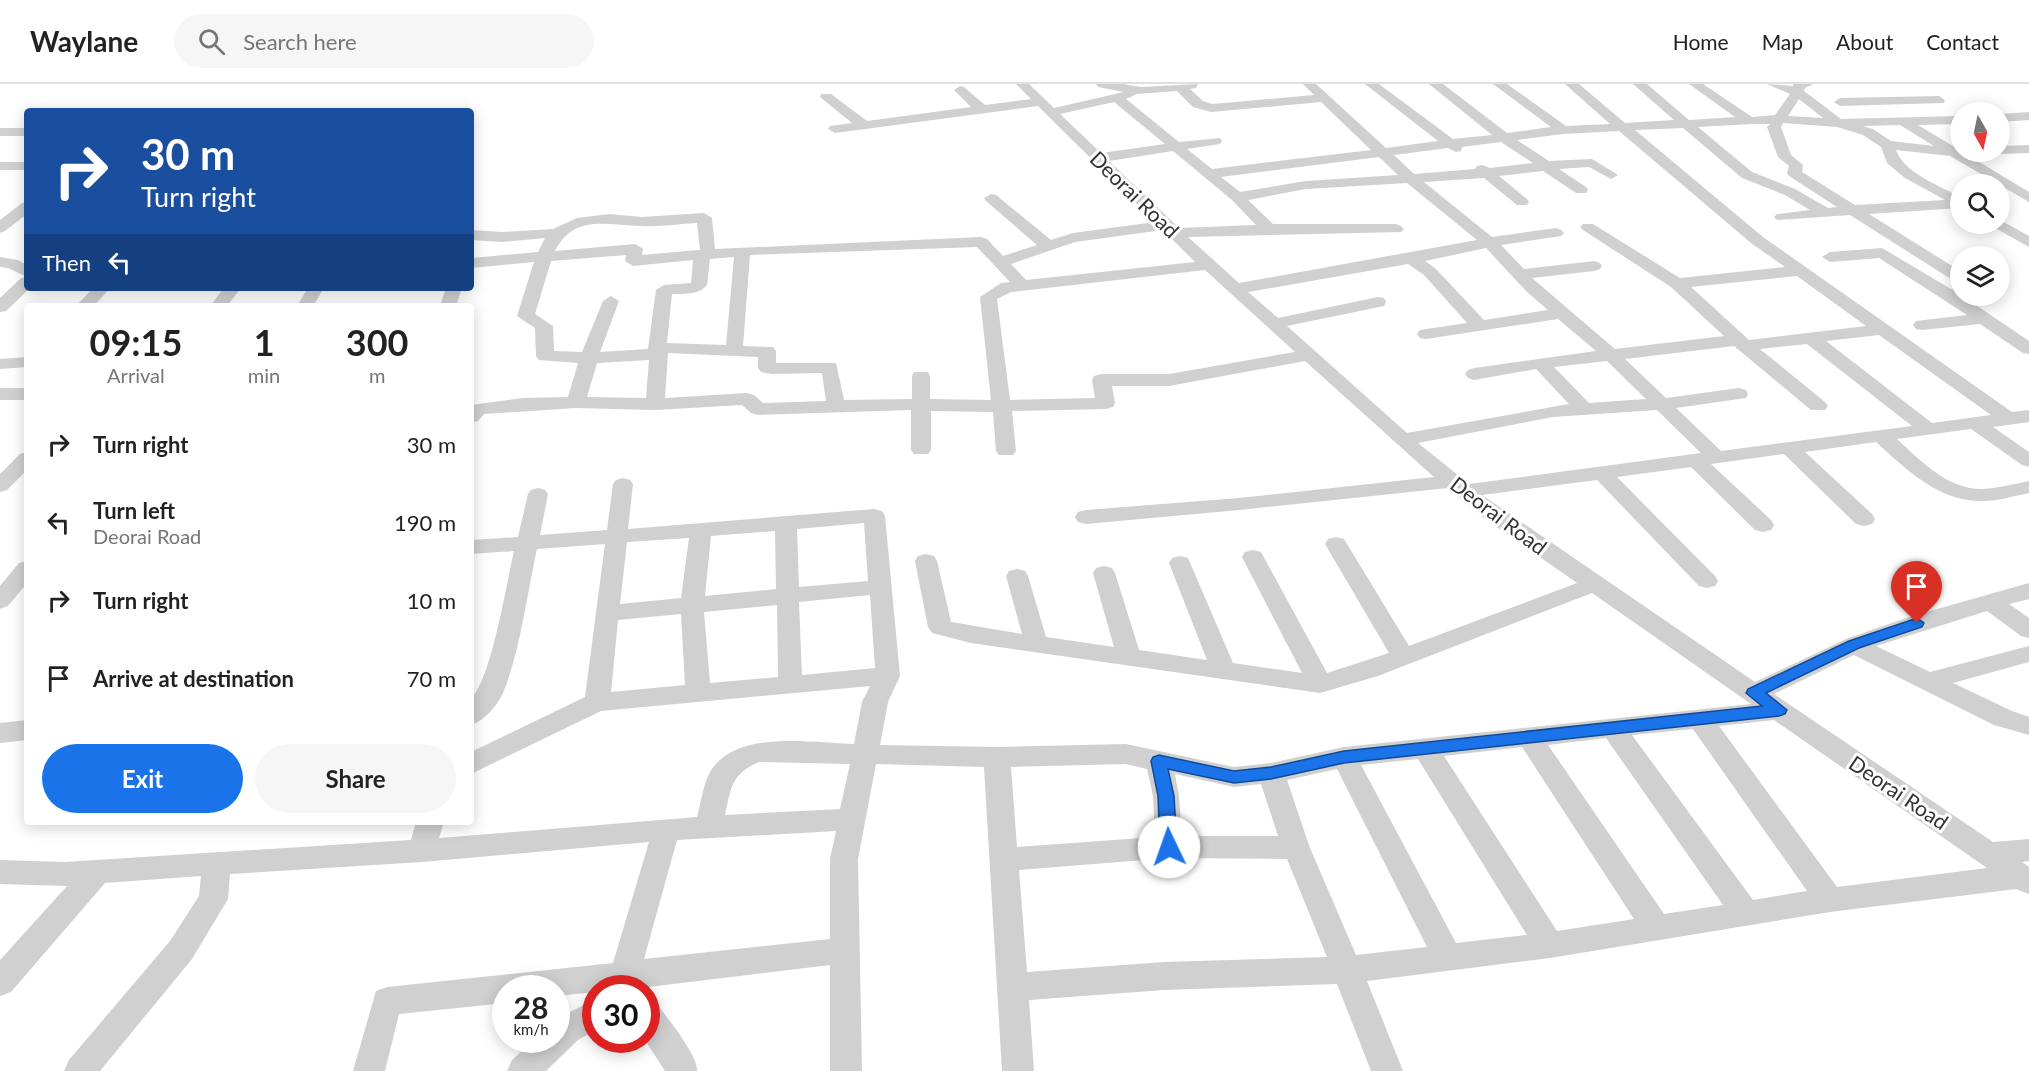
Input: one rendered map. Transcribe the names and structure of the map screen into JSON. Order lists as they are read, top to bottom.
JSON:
{
  "streets": {
    "street": ["Deorai Road"]
  },
  "north": "bottom",
  "page": {
    "header": "Waylane",
    "search": "Search here",
    "nav": [
      "Home",
      "Map",
      "About",
      "Contact"
    ],
    "turn": ["30 m", "Turn right"],
    "then": "Then",
    "eta": [
      "09:15",
      "Arrival",
      "1",
      "min",
      "300",
      "m"
    ],
    "list": [
      {
        "name": "Turn right",
        "value": "30 m"
      },
      {
        "name": "Turn left",
        "note": "Deorai Road",
        "value": "190 m"
      },
      {
        "name": "Turn right",
        "value": "10 m"
      },
      {
        "name": "Arrive at destination",
        "value": "70 m"
      }
    ],
    "buttons": ["Exit", "Share"],
    "speed": "28 km/h",
    "limit": "30"
  }
}
